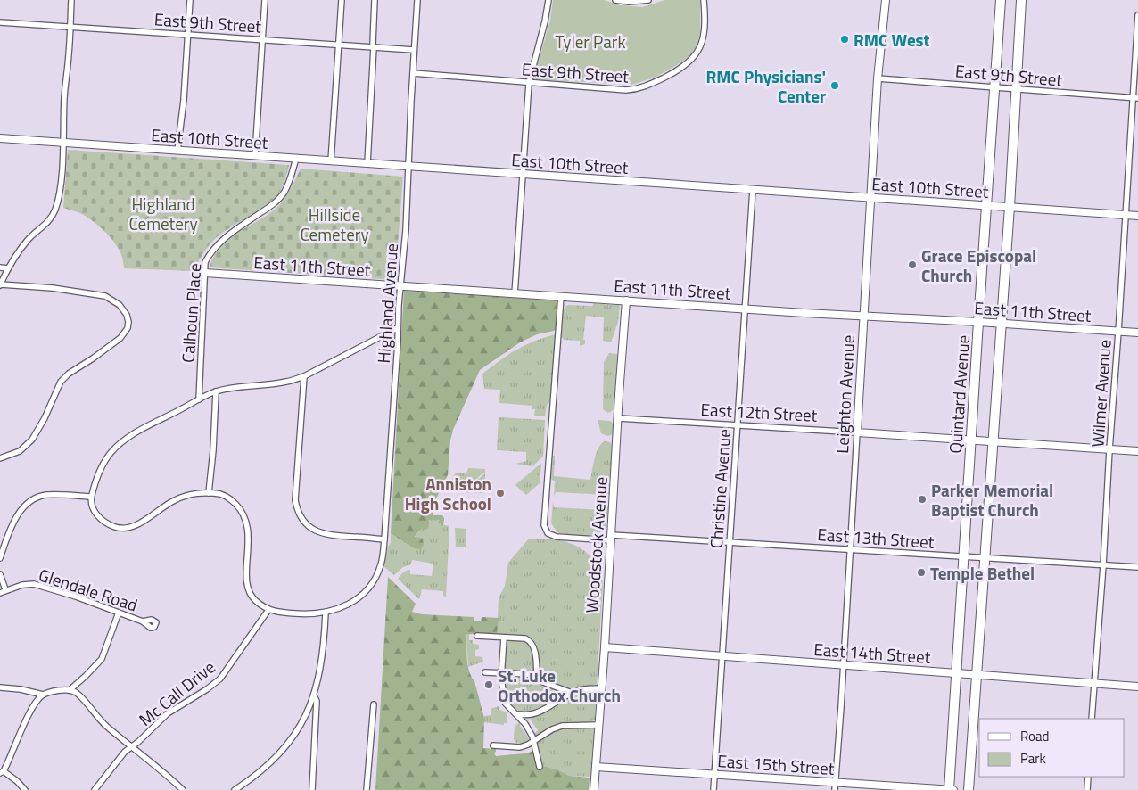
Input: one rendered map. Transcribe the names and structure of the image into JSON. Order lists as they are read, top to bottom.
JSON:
{
  "streets": {
    "highway": ["Quintard Avenue"],
    "street": [
      "East 9th Street",
      "East 10th Street",
      "East 11th Street",
      "Highland Avenue",
      "Calhoun Place",
      "Wilmer Avenue",
      "Leighton Avenue",
      "East 12th Street",
      "Christine Avenue",
      "East 13th Street",
      "Woodstock Avenue",
      "Glendale Road",
      "East 14th Street",
      "Mc Call Drive",
      "East 15th Street"
    ]
  },
  "crossings": [
    ["East 9th Street", "Highland Avenue"],
    ["East 9th Street", "Wilmer Avenue"],
    ["East 9th Street", "Leighton Avenue"],
    ["East 9th Street", "Quintard Avenue"],
    ["East 10th Street", "Highland Avenue"],
    ["East 10th Street", "Calhoun Place"],
    ["East 10th Street", "Wilmer Avenue"],
    ["East 10th Street", "Leighton Avenue"],
    ["East 10th Street", "Quintard Avenue"],
    ["East 10th Street", "Christine Avenue"],
    ["East 11th Street", "Highland Avenue"],
    ["East 11th Street", "Calhoun Place"],
    ["East 11th Street", "Wilmer Avenue"],
    ["East 11th Street", "Leighton Avenue"],
    ["East 11th Street", "Quintard Avenue"],
    ["East 11th Street", "Christine Avenue"],
    ["East 11th Street", "East 13th Street"],
    ["East 11th Street", "Woodstock Avenue"],
    ["Highland Avenue", "Mc Call Drive"],
    ["Wilmer Avenue", "East 12th Street"],
    ["Wilmer Avenue", "East 13th Street"],
    ["Wilmer Avenue", "East 14th Street"],
    ["Leighton Avenue", "East 12th Street"],
    ["Leighton Avenue", "East 13th Street"],
    ["Leighton Avenue", "East 14th Street"],
    ["Leighton Avenue", "East 15th Street"],
    ["Quintard Avenue", "East 12th Street"],
    ["Quintard Avenue", "East 13th Street"],
    ["Quintard Avenue", "East 14th Street"],
    ["Quintard Avenue", "East 15th Street"],
    ["East 12th Street", "Christine Avenue"],
    ["East 12th Street", "Woodstock Avenue"],
    ["Christine Avenue", "East 13th Street"],
    ["Christine Avenue", "East 14th Street"],
    ["Christine Avenue", "East 15th Street"],
    ["East 13th Street", "Woodstock Avenue"],
    ["Woodstock Avenue", "East 14th Street"],
    ["Woodstock Avenue", "East 15th Street"]
  ],
  "parks": ["Tyler Park", "Highland Cemetery", "Hillside Cemetery"],
  "places": [
    "RMC West",
    "RMC Physicians' Center",
    "Grace Episcopal Church",
    "Anniston High School",
    "Parker Memorial Baptist Church",
    "Temple Bethel",
    "St. Luke Orthodox Church"
  ],
  "legend": ["Road", "Park"]
}
